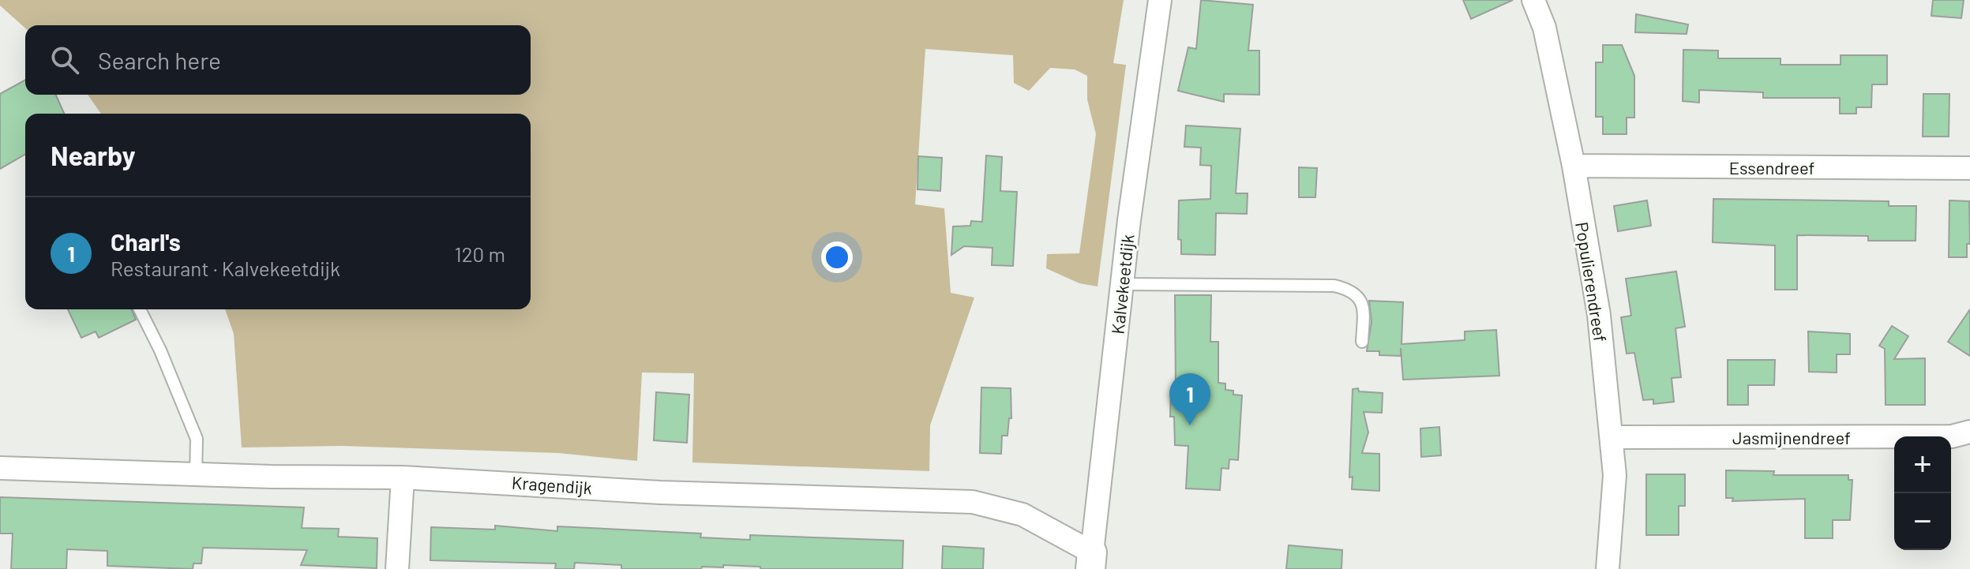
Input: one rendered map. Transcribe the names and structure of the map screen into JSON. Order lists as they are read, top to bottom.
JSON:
{
  "streets": {
    "street": [
      "Essendreef",
      "Populierendreef",
      "Kalvekeetdijk",
      "Jasmijnendreef",
      "Kragendijk"
    ]
  },
  "crossings": [
    ["Essendreef", "Populierendreef"],
    ["Populierendreef", "Jasmijnendreef"],
    ["Kalvekeetdijk", "Kragendijk"]
  ],
  "page": {
    "search": "Search here",
    "heading": "Nearby",
    "list": [
      {
        "mark": "1",
        "name": "Charl's",
        "note": "Restaurant · Kalvekeetdijk",
        "value": "120 m"
      }
    ],
    "pins": "1",
    "map_buttons": ["+", "−"]
  }
}
